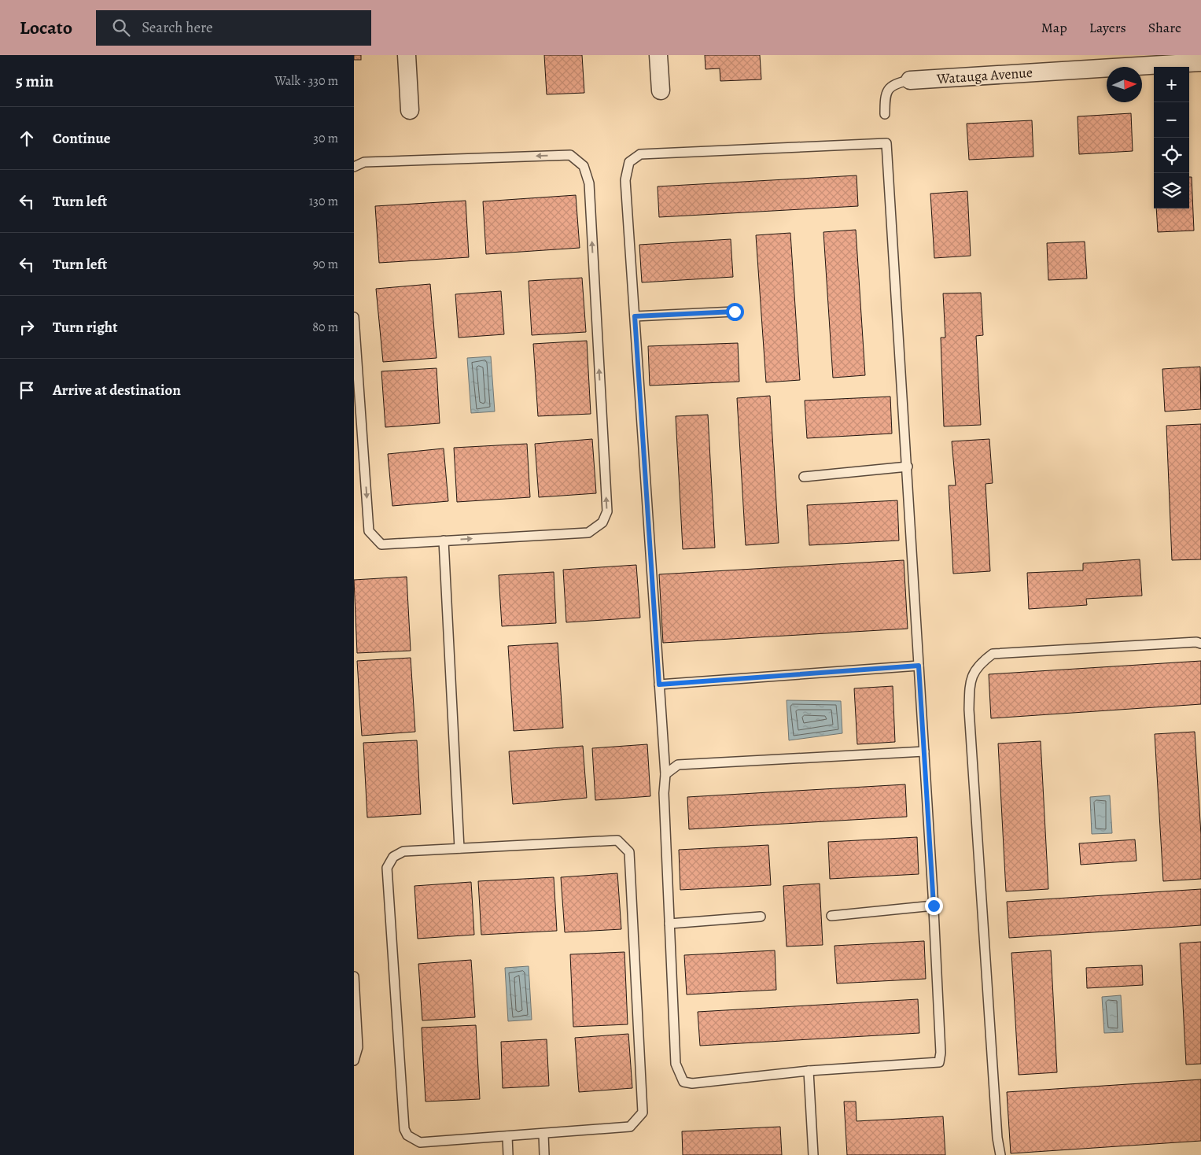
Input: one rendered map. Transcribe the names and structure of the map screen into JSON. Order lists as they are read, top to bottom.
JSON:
{
  "streets": {
    "street": ["Watauga Avenue"]
  },
  "north": "right",
  "page": {
    "header": "Locato",
    "search": "Search here",
    "nav": ["Map", "Layers", "Share"],
    "heading": ["5 min", "Walk · 330 m"],
    "map_buttons": ["+", "−"],
    "list": [
      ["Continue", "30 m"],
      ["Turn left", "130 m"],
      ["Turn left", "90 m"],
      ["Turn right", "80 m"],
      "Arrive at destination"
    ]
  }
}
